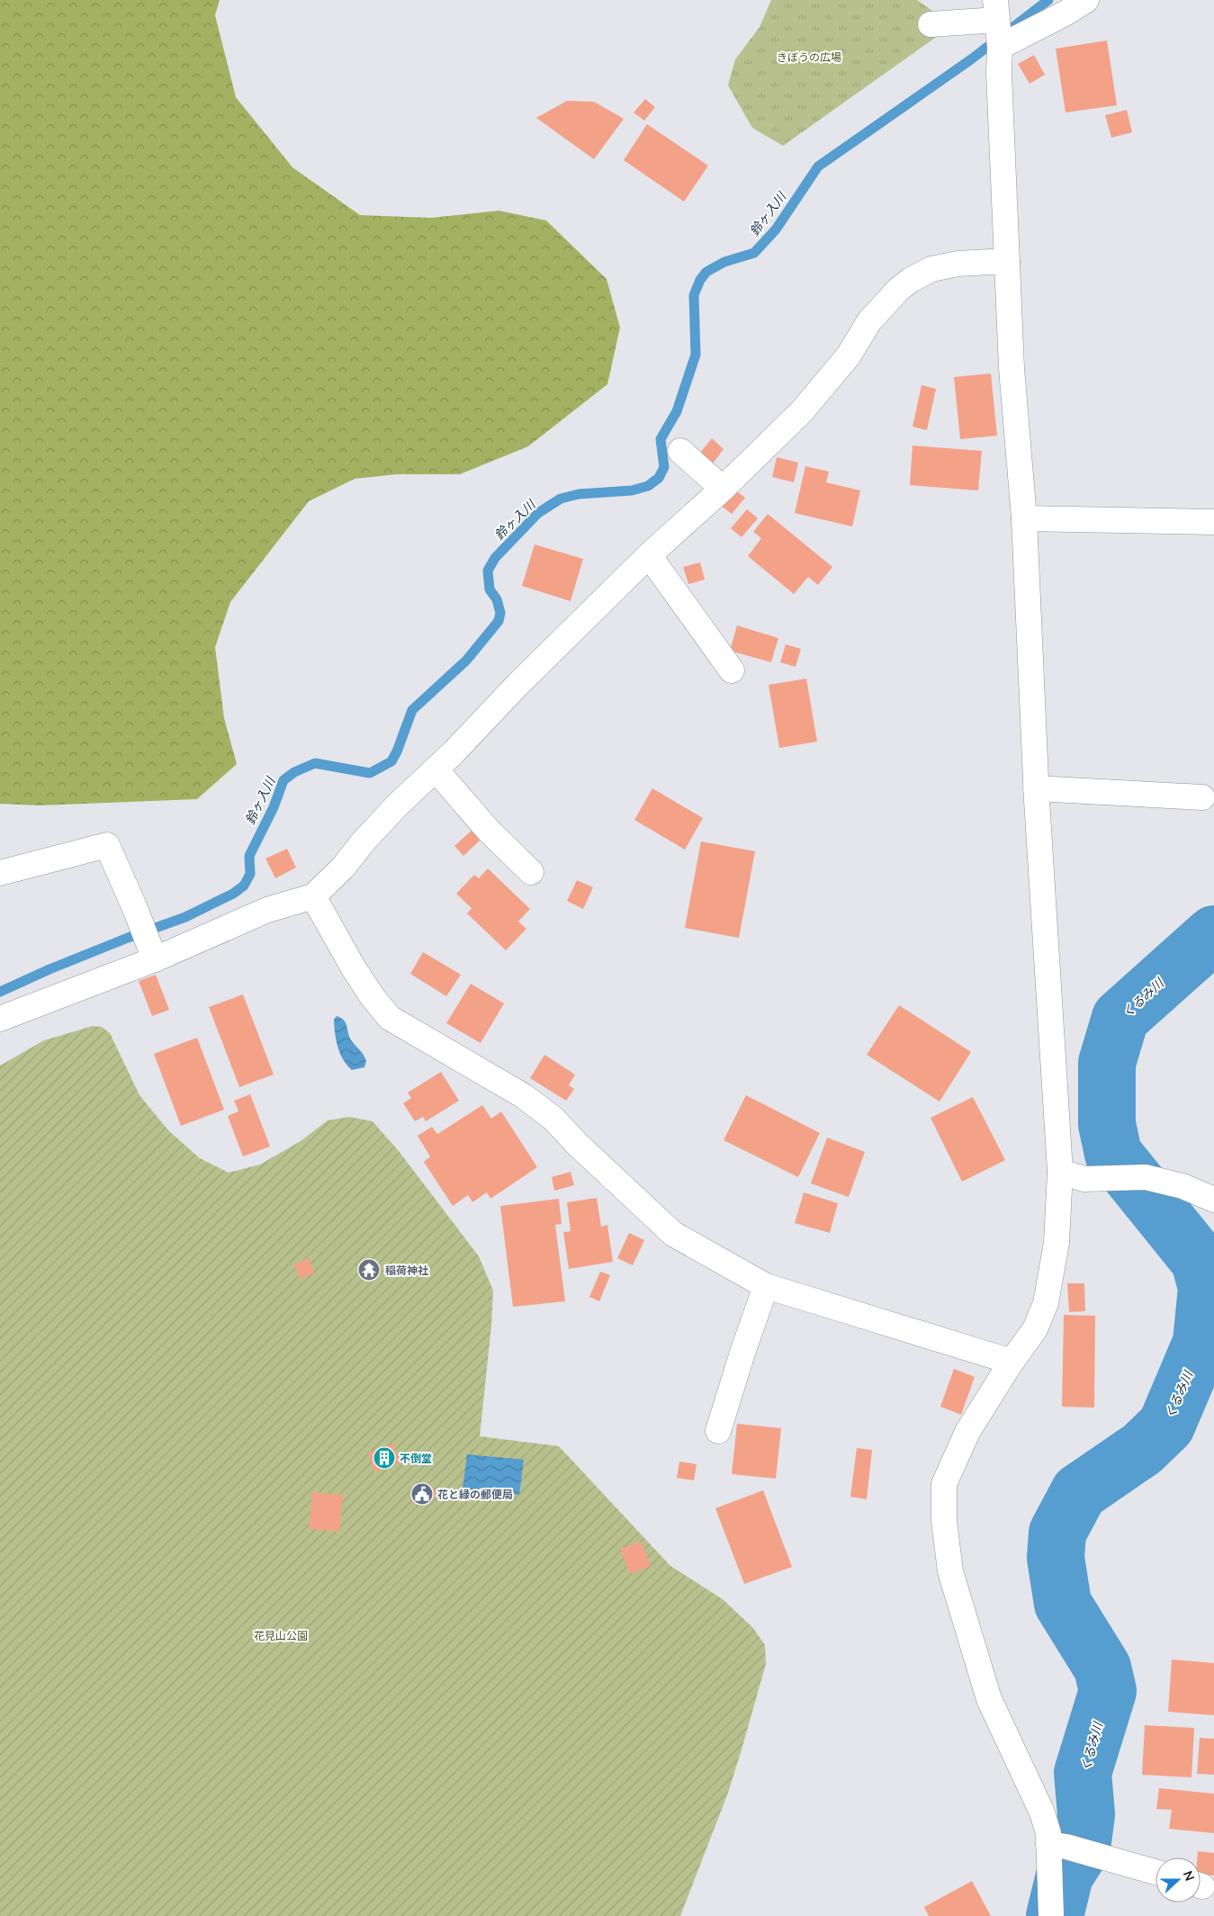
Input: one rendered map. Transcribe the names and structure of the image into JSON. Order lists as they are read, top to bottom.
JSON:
{
  "water": ["鈴ヶ入川", "くるみ川"],
  "parks": ["きぼうの広場", "花見山公園"],
  "places": {
    "temple": ["稲荷神社"],
    "building": ["不倒堂"],
    "public building": ["花と緑の郵便局"]
  },
  "north": "right"
}
